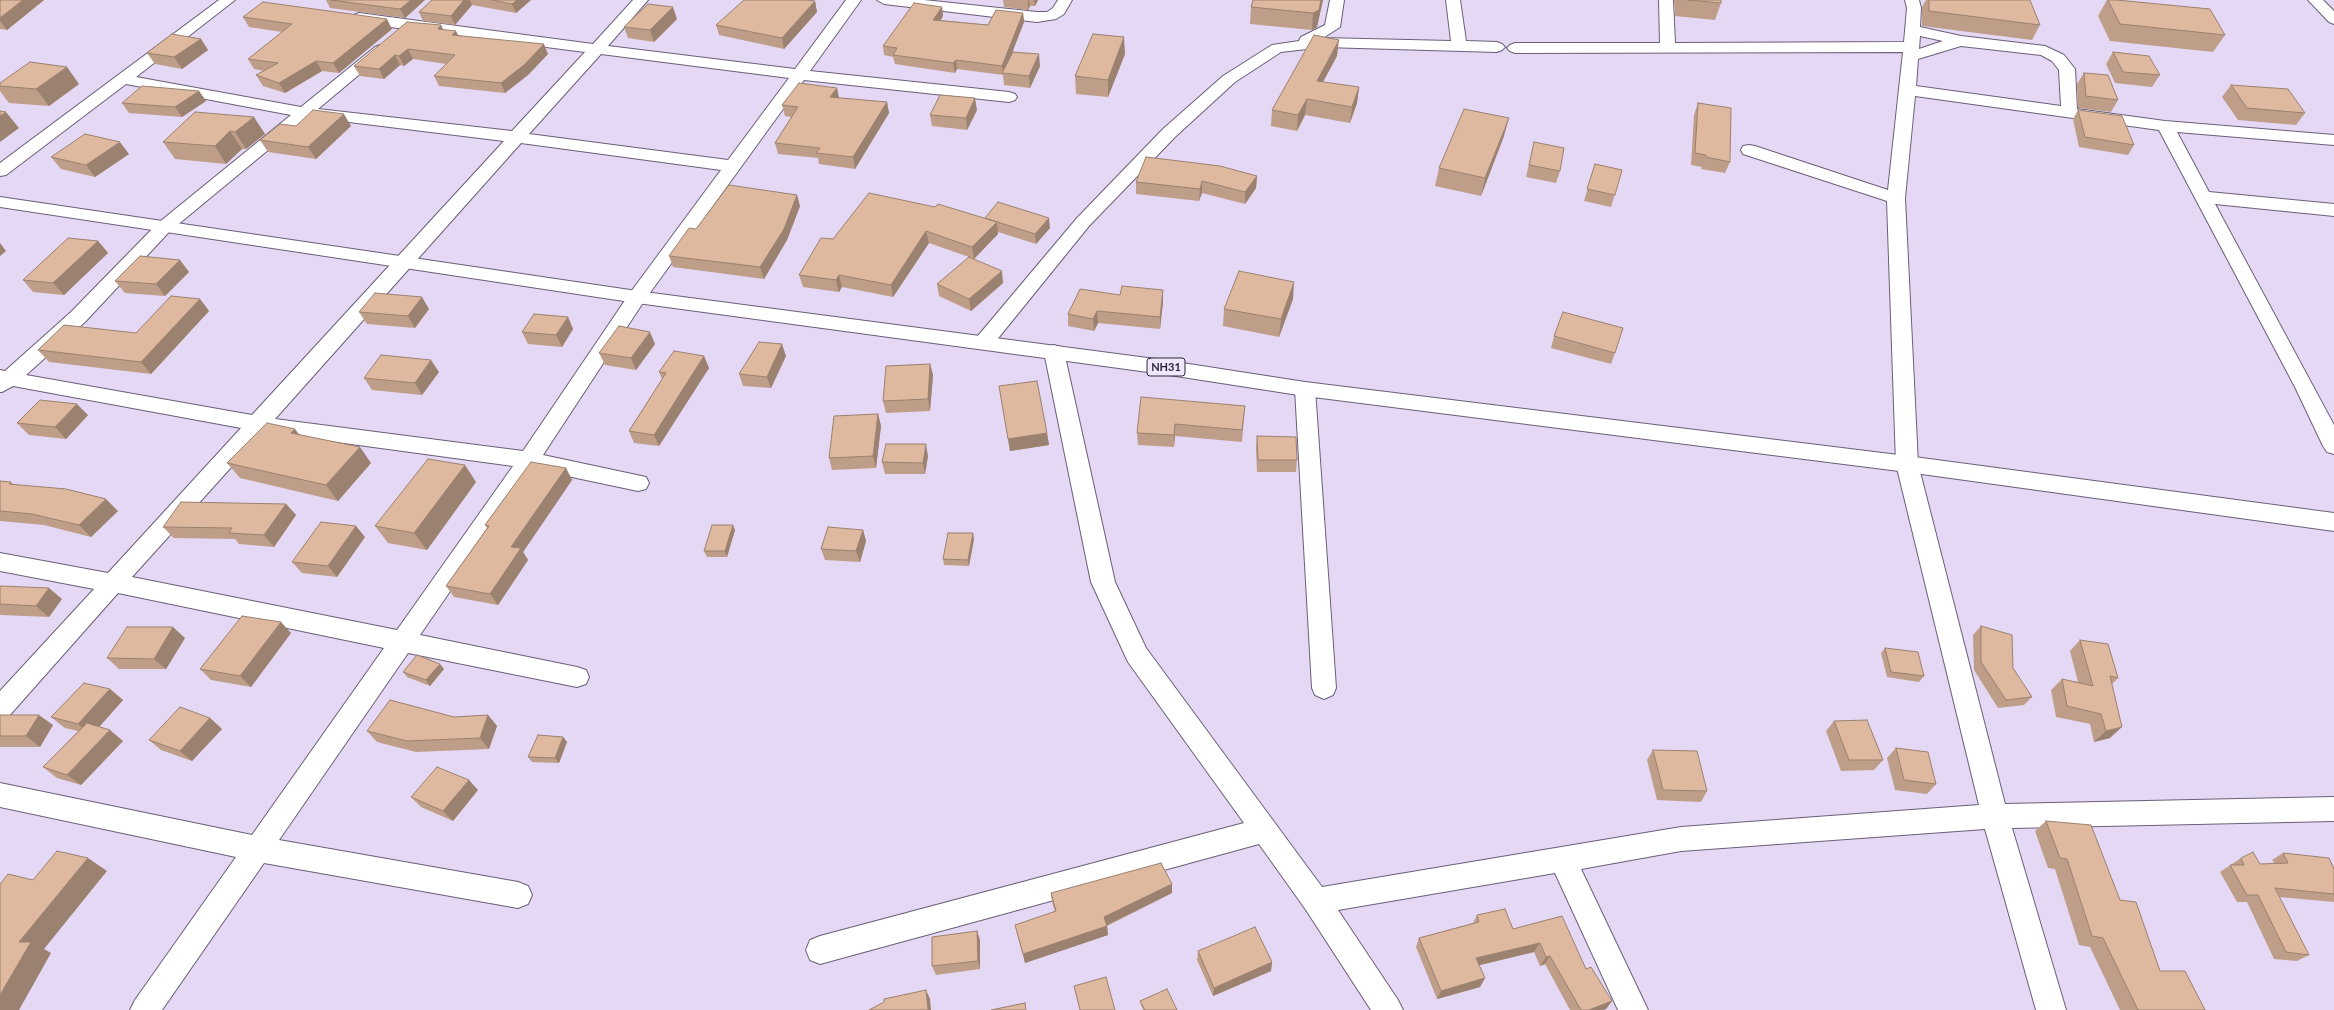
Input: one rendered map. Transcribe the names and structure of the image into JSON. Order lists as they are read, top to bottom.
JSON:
{
  "streets": {
    "main road": ["NH31"]
  }
}
